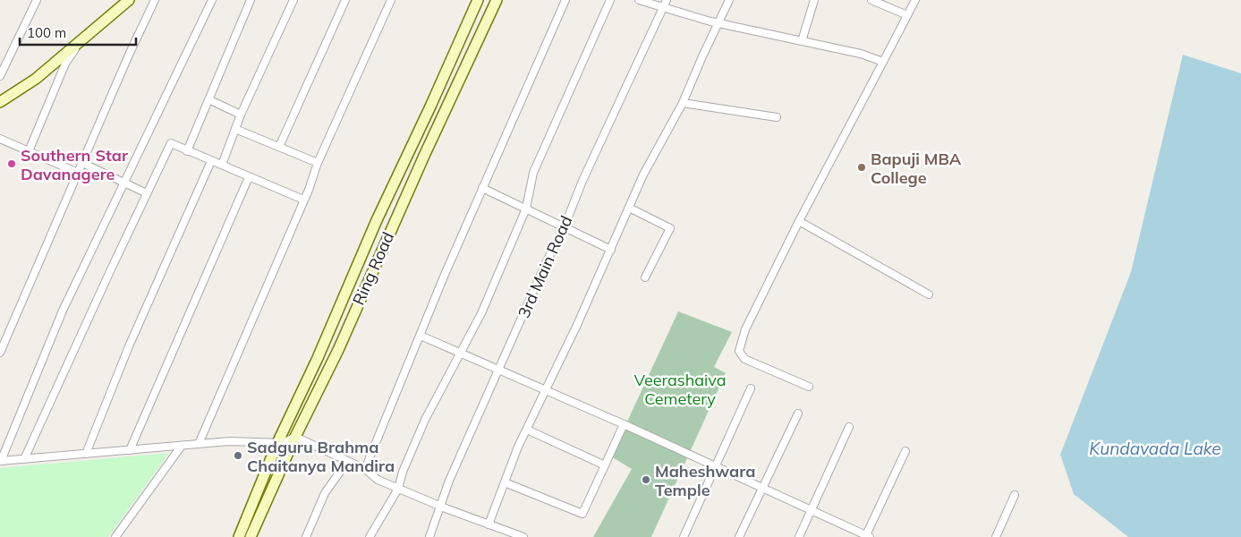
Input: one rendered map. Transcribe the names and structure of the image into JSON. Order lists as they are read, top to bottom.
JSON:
{
  "streets": {
    "main road": ["Ring Road"],
    "street": ["3rd Main Road"]
  },
  "water": ["Kundavada Lake"],
  "parks": ["Veerashaiva Cemetery"],
  "places": [
    "Southern Star Davanagere",
    "Bapuji MBA College",
    "Sadguru Brahma Chaitanya Mandira",
    "Maheshwara Temple"
  ],
  "scale_bar": "100 m"
}
